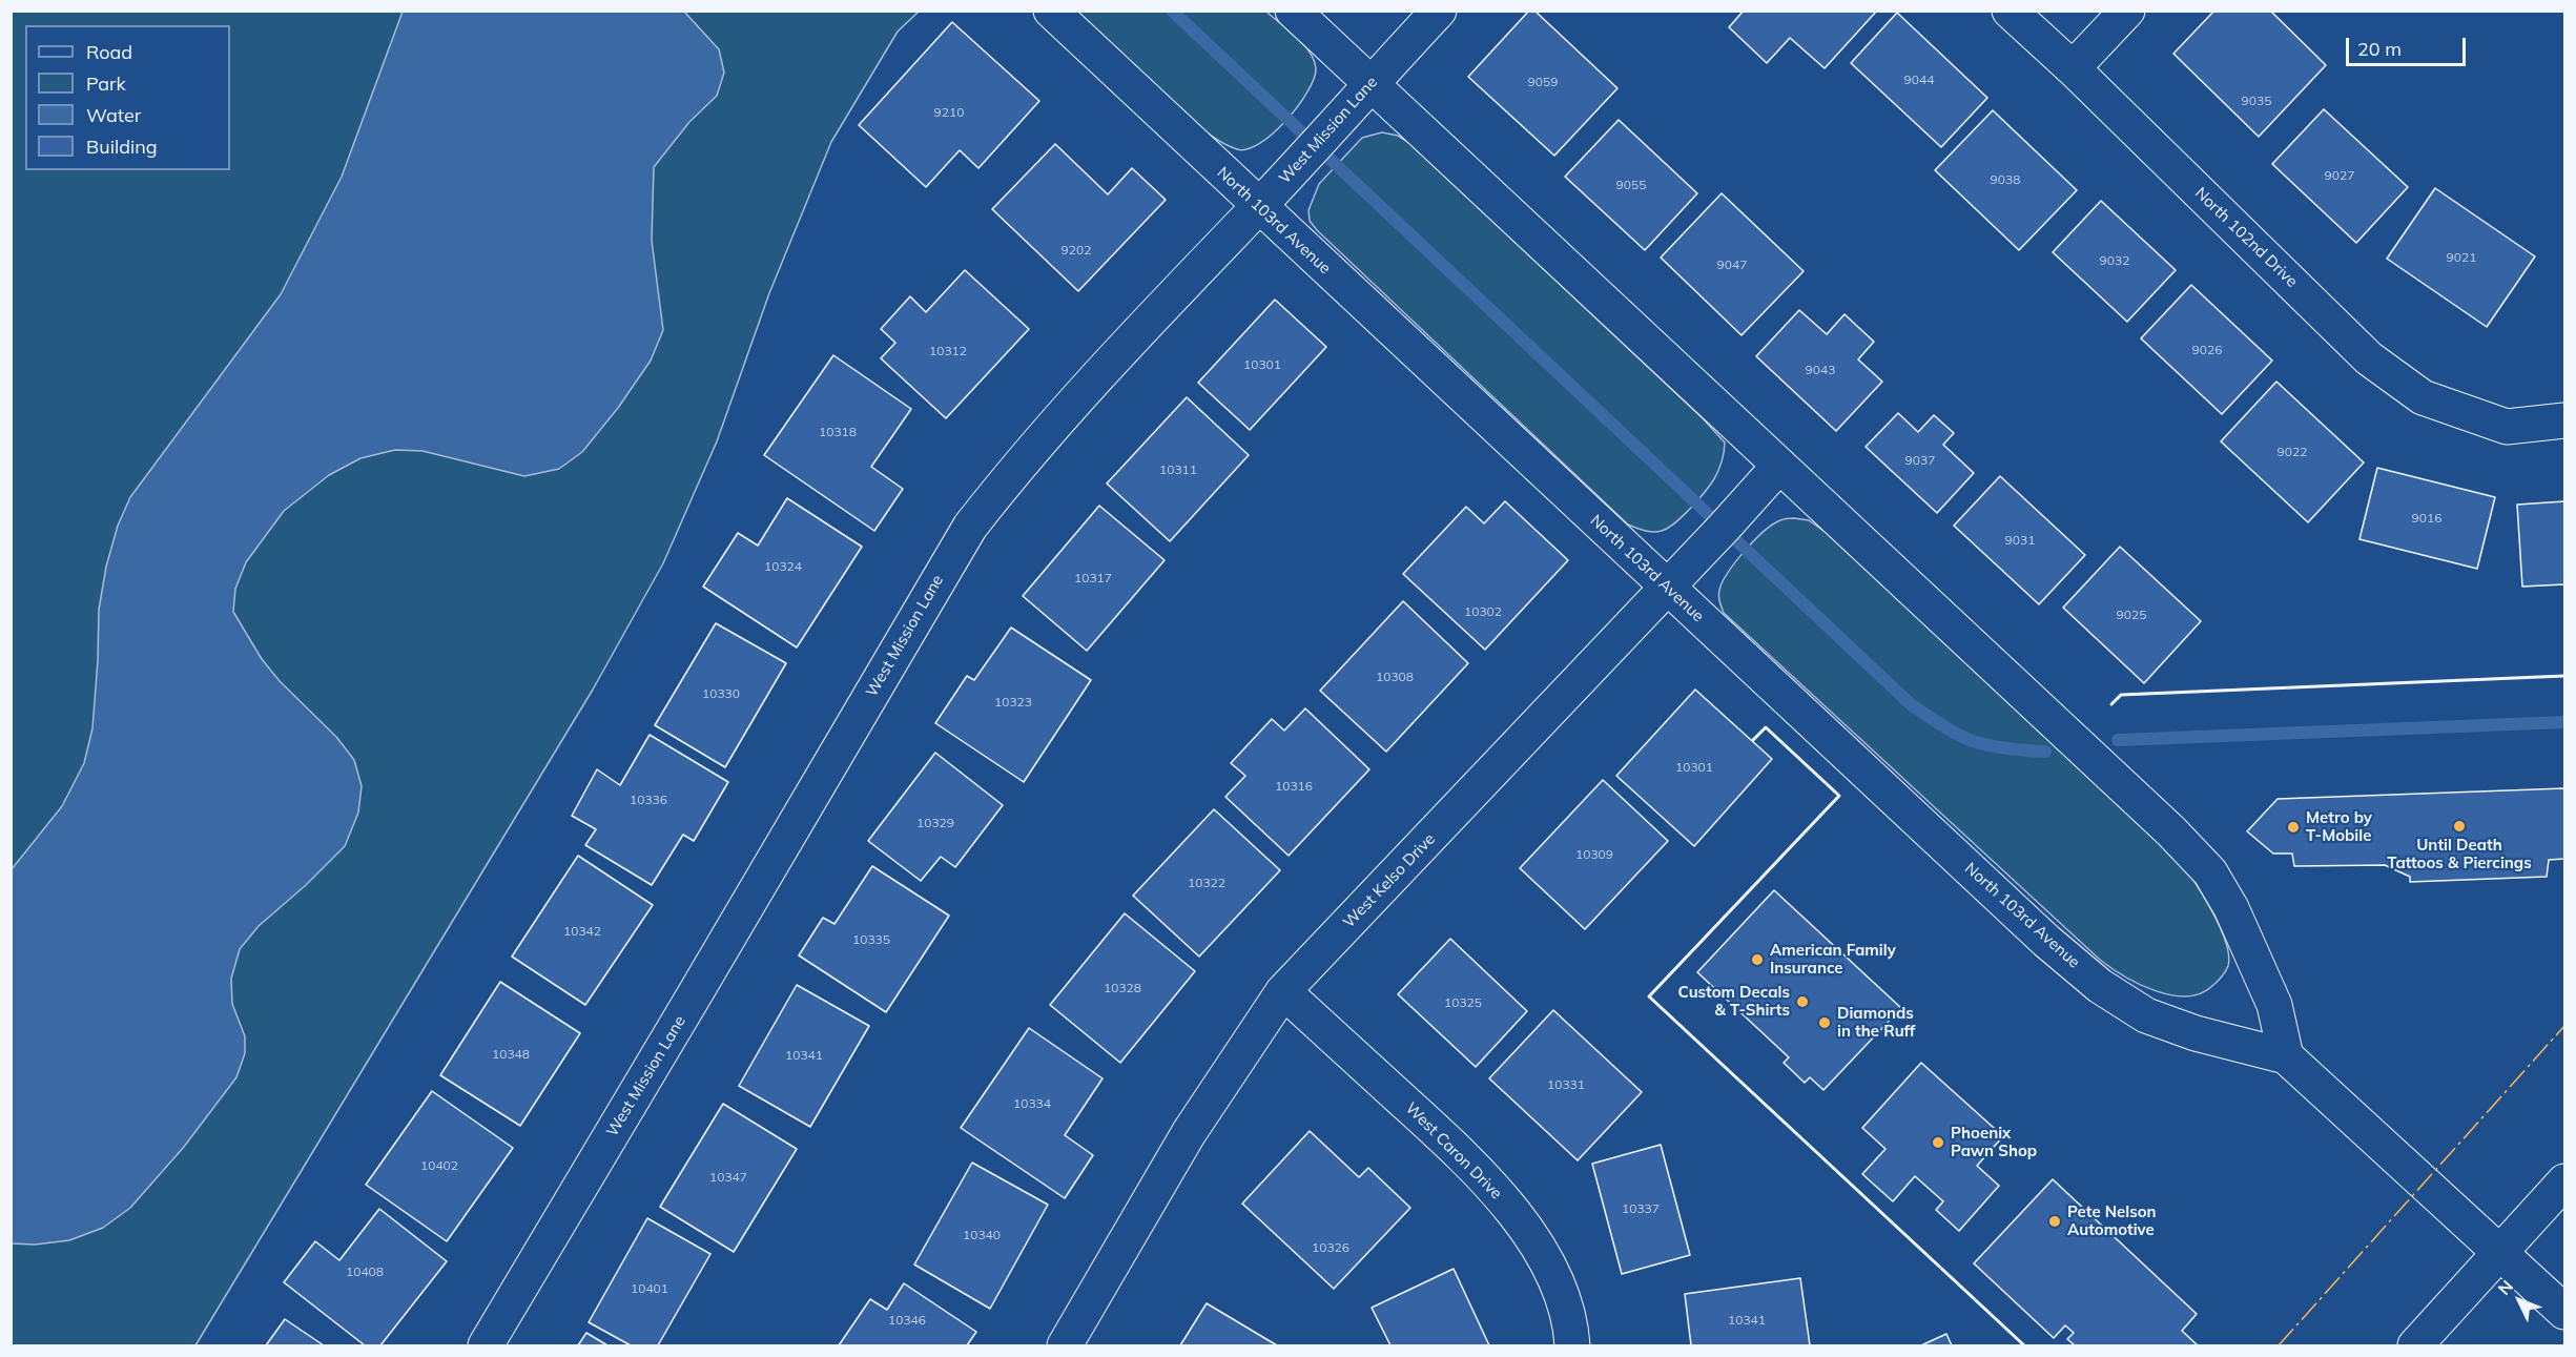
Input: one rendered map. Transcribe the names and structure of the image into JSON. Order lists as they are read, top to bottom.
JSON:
{
  "streets": {
    "street": [
      "West Mission Lane",
      "North 103rd Avenue",
      "North 102nd Drive",
      "West Kelso Drive",
      "West Caron Drive"
    ]
  },
  "crossings": [
    ["West Mission Lane", "North 103rd Avenue"],
    ["North 103rd Avenue", "West Kelso Drive"],
    ["West Kelso Drive", "West Caron Drive"]
  ],
  "places": [
    "Until Death Tattoos & Piercings",
    "Metro by T-Mobile",
    "American Family Insurance",
    "Custom Decals & T-Shirts",
    "Diamonds in the Ruff",
    "Phoenix Pawn Shop",
    "Pete Nelson Automotive"
  ],
  "house_numbers": [
    "9044",
    "9059",
    "9035",
    "9210",
    "9027",
    "9038",
    "9055",
    "9202",
    "9021",
    "9032",
    "9047",
    "9026",
    "10312",
    "10301",
    "9043",
    "10318",
    "9022",
    "9037",
    "10311",
    "9016",
    "9031",
    "10324",
    "10317",
    "10302",
    "9025",
    "10308",
    "10330",
    "10323",
    "10301",
    "10316",
    "10336",
    "10329",
    "10309",
    "10322",
    "10342",
    "10335",
    "10328",
    "10325",
    "10348",
    "10341",
    "10331",
    "10334",
    "10402",
    "10347",
    "10337",
    "10340",
    "10326",
    "10408",
    "10401",
    "10346",
    "10341"
  ],
  "legend": [
    "Road",
    "Park",
    "Water",
    "Building"
  ],
  "scale_bar": "20 m",
  "north": "top left"
}
